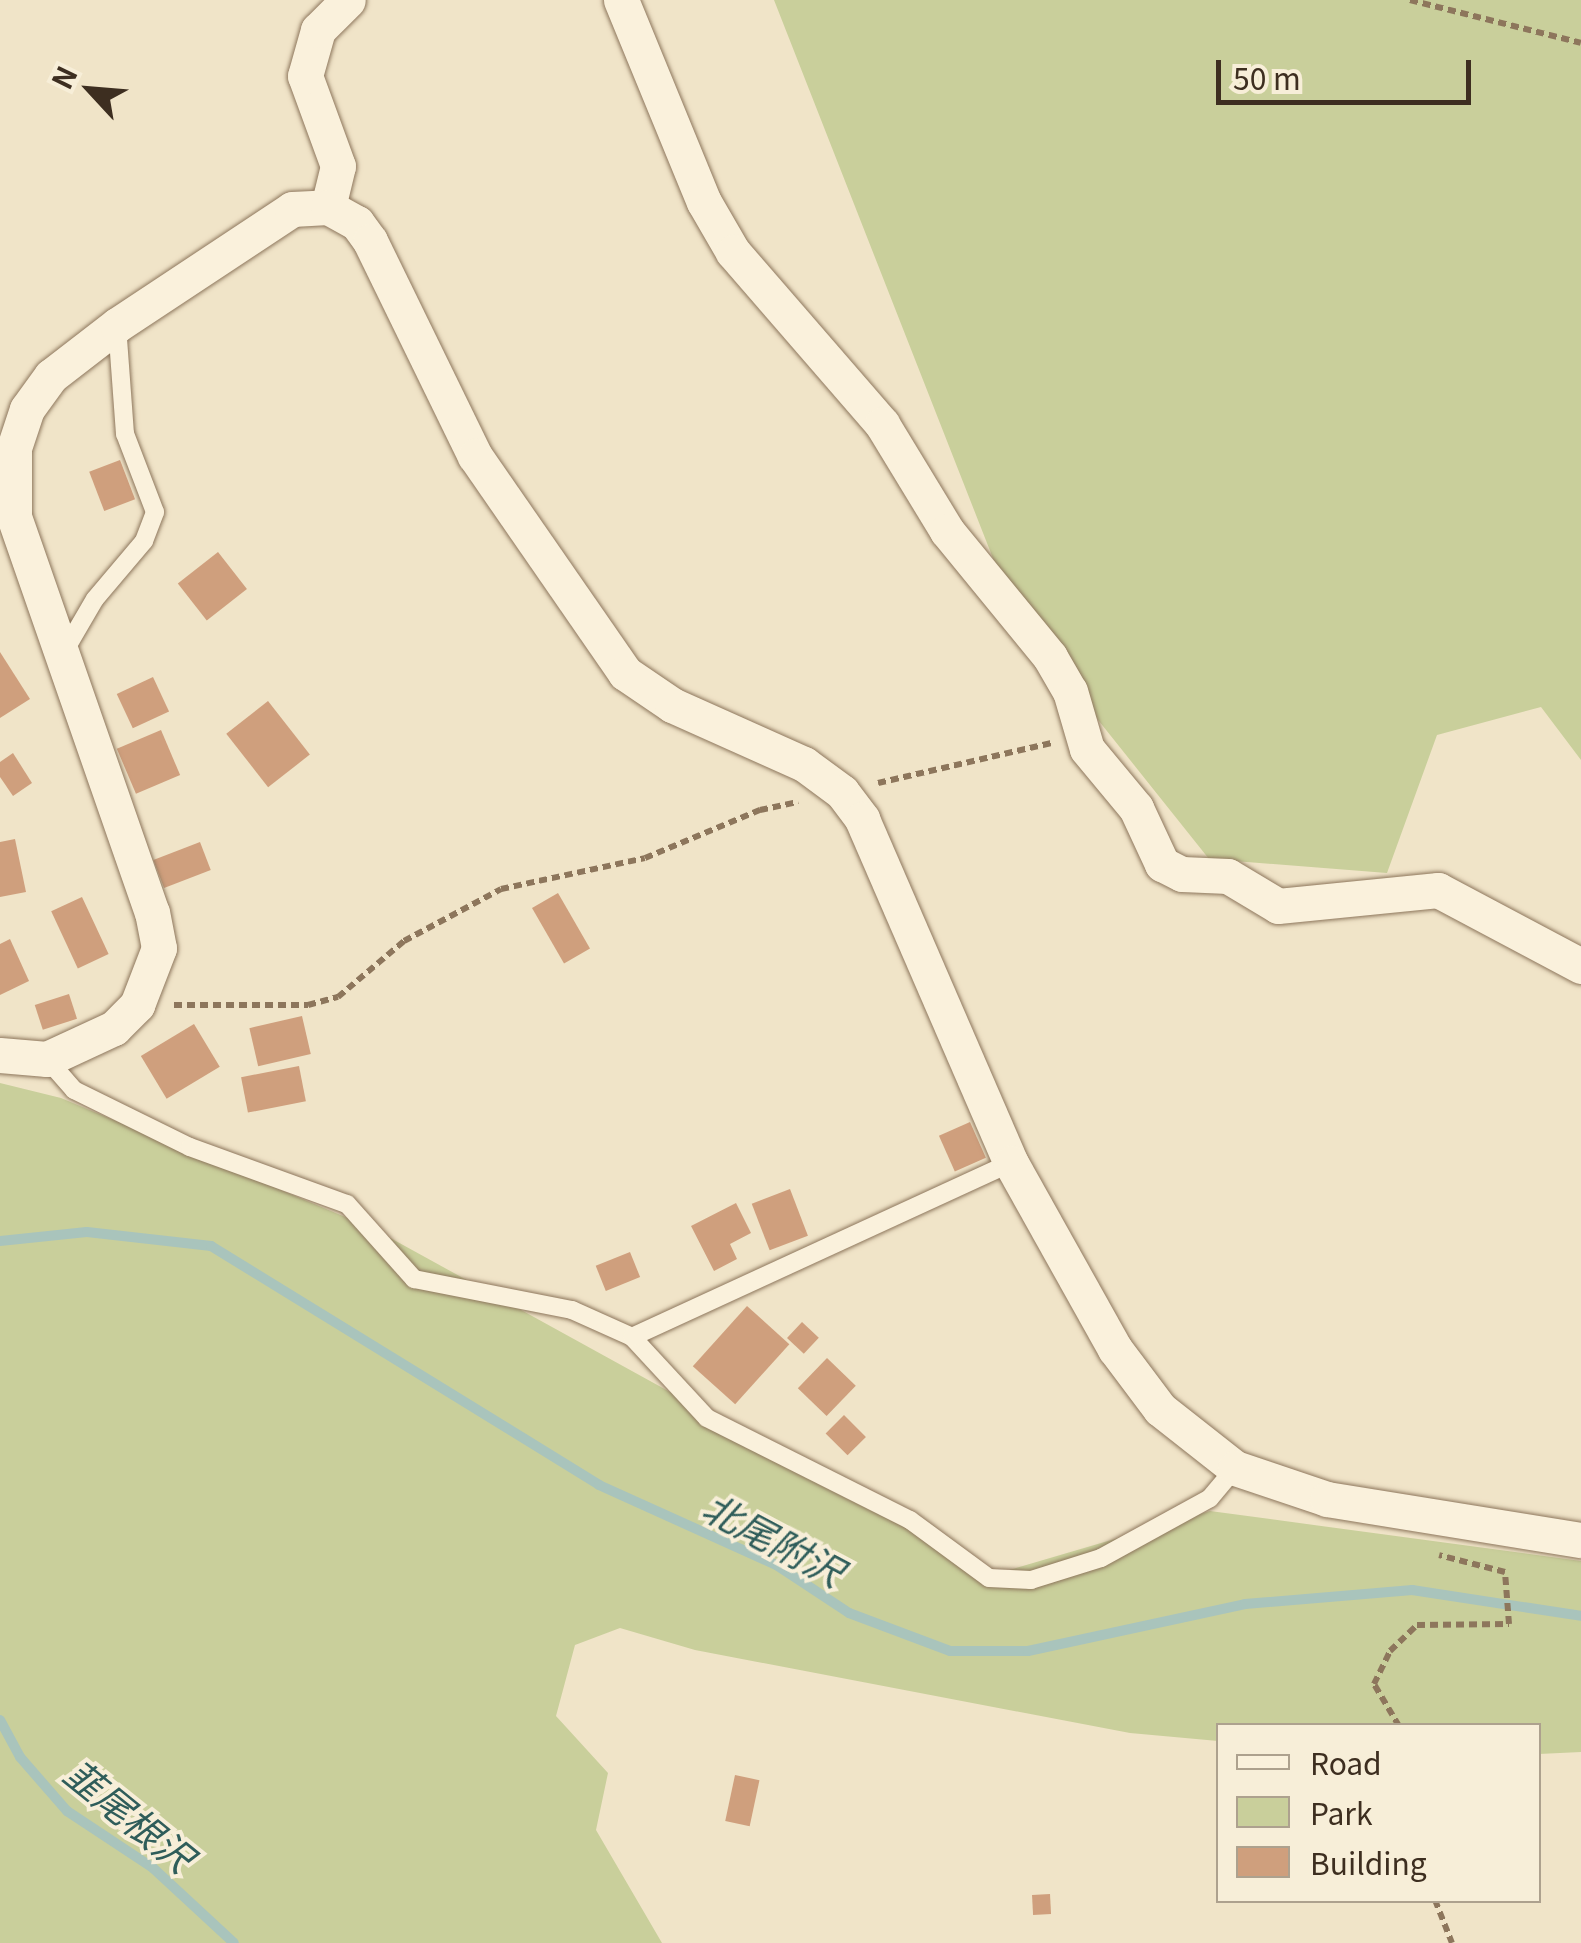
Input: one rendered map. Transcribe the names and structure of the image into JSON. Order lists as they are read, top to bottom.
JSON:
{
  "water": ["北尾附沢", "韮尾根沢"],
  "legend": ["Road", "Park", "Building"],
  "scale_bar": "50 m",
  "north": "top left"
}
